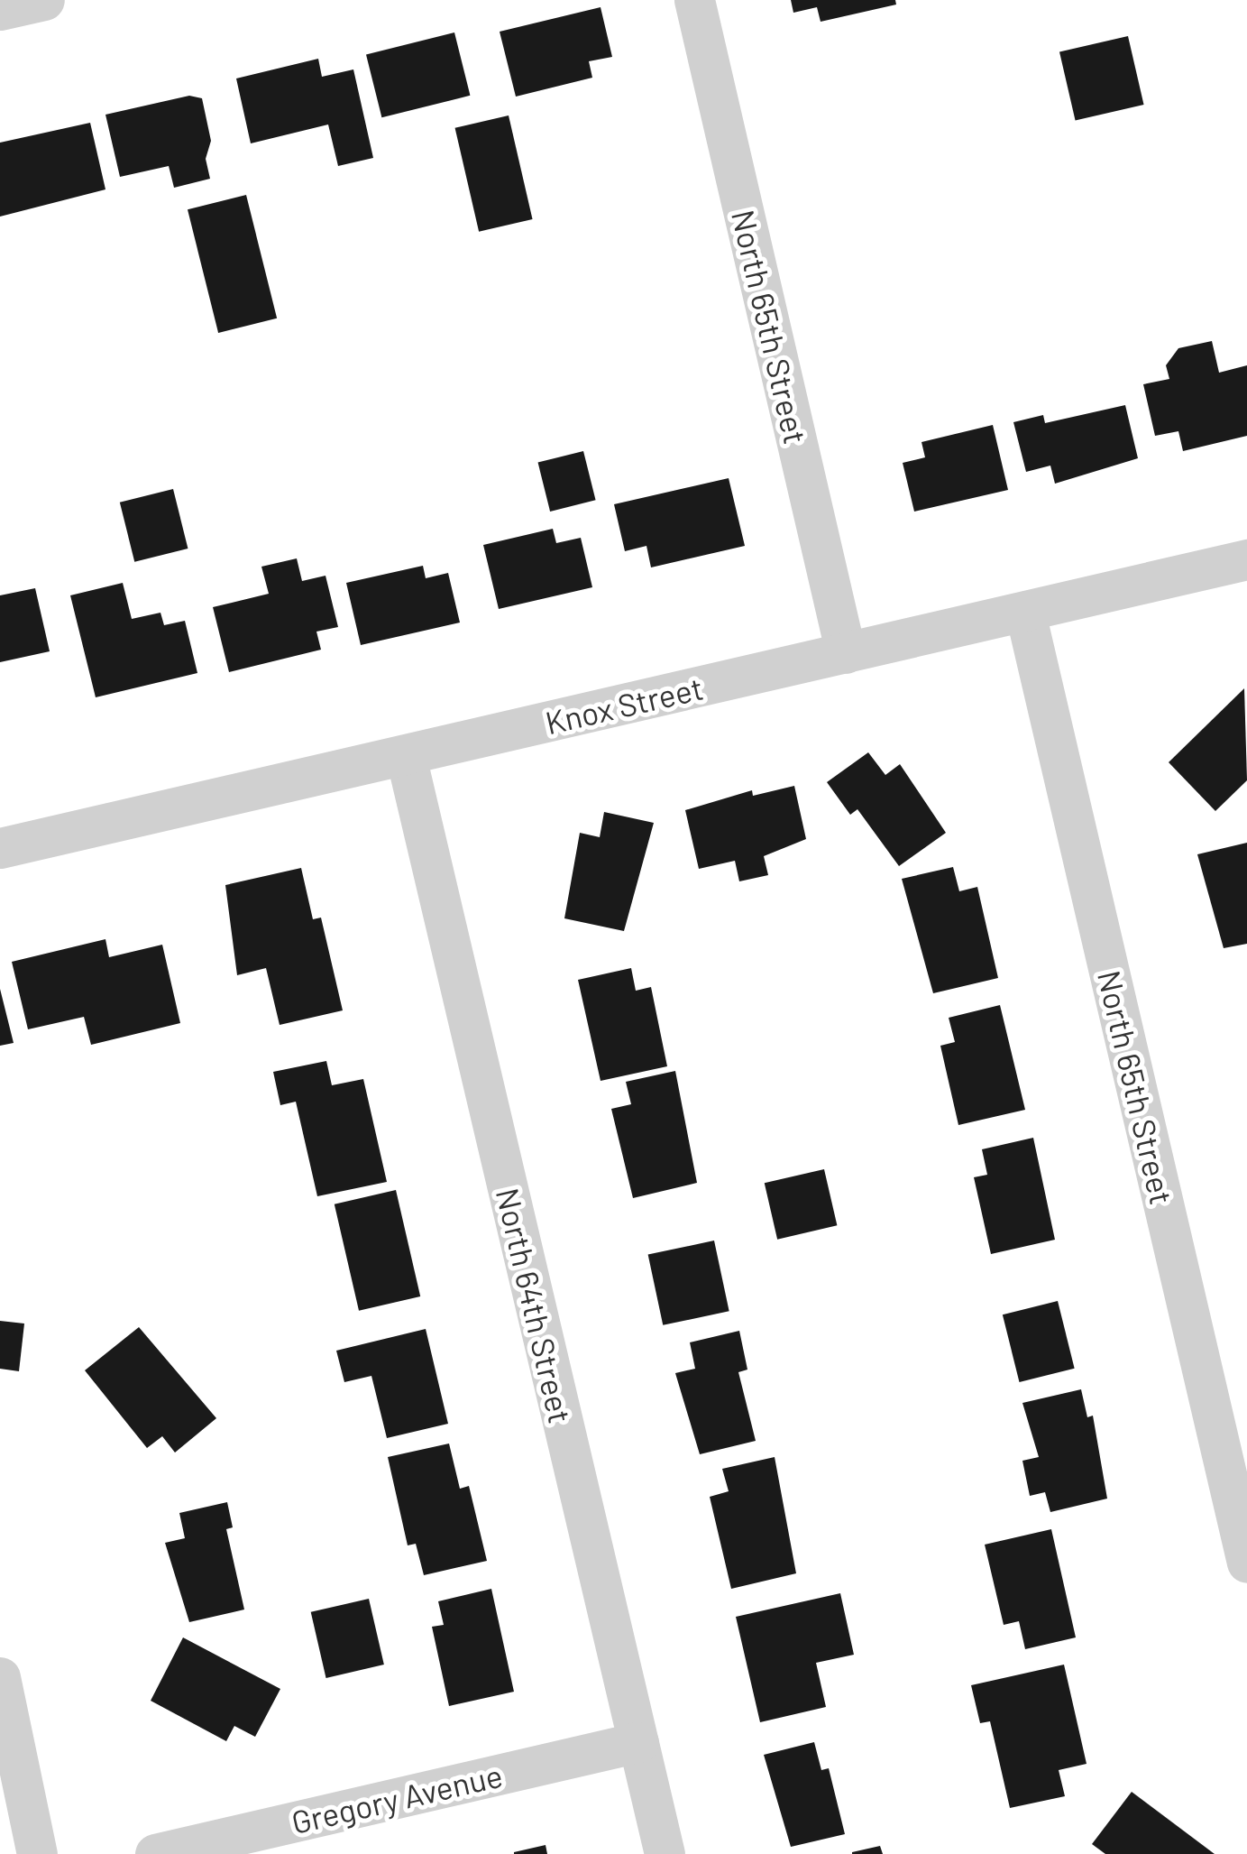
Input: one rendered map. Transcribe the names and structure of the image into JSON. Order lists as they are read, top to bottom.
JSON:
{
  "streets": {
    "street": [
      "North 65th Street",
      "Knox Street",
      "North 64th Street",
      "Gregory Avenue"
    ]
  },
  "crossings": [
    ["North 65th Street", "Knox Street"],
    ["Knox Street", "North 64th Street"],
    ["North 64th Street", "Gregory Avenue"]
  ]
}
